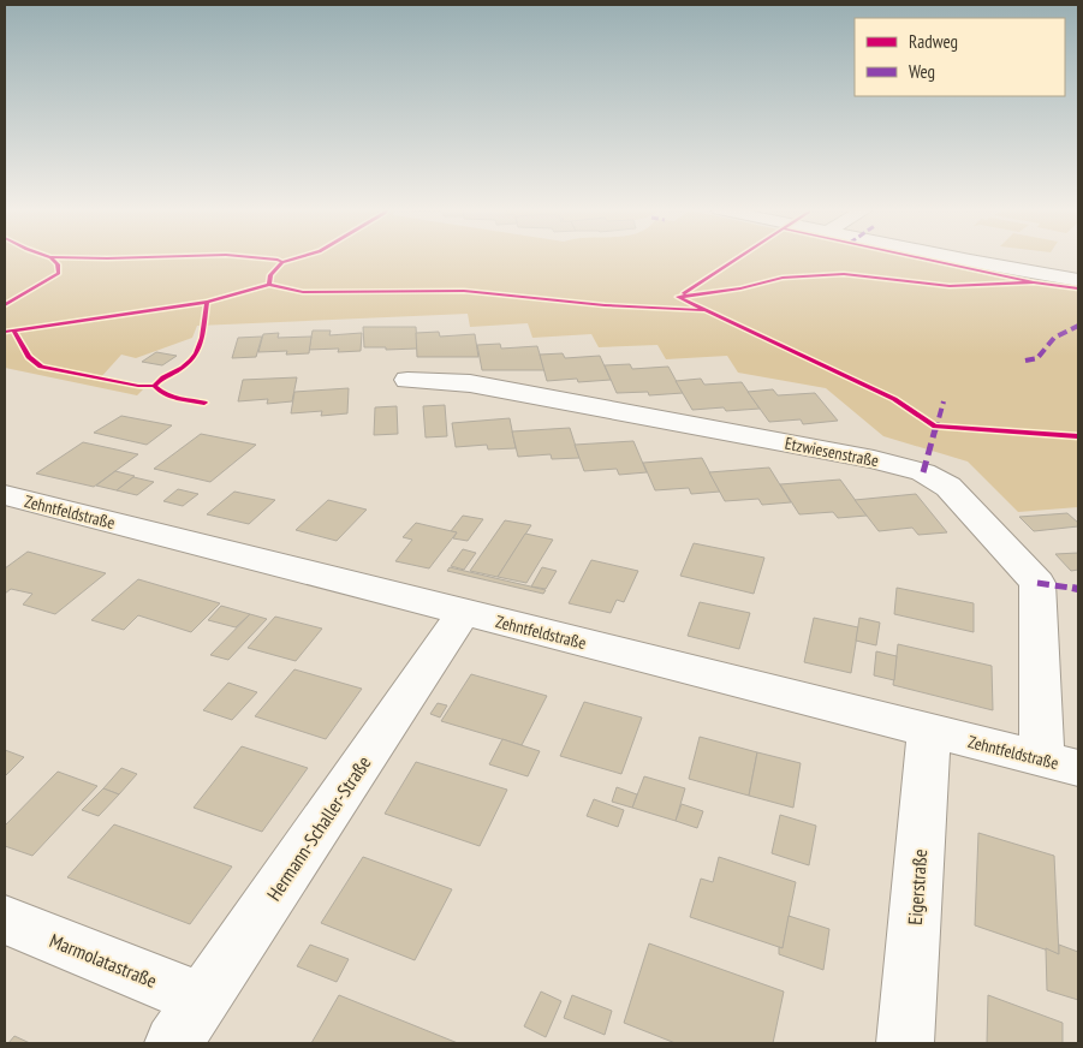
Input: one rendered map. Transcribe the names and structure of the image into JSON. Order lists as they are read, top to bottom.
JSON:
{
  "streets": {
    "street": [
      "Etzwiesenstraße",
      "Zehntfeldstraße",
      "Hermann-Schaller-Straße",
      "Eigerstraße",
      "Marmolatastraße"
    ]
  },
  "crossings": [
    ["Etzwiesenstraße", "Zehntfeldstraße"],
    ["Zehntfeldstraße", "Hermann-Schaller-Straße"],
    ["Zehntfeldstraße", "Eigerstraße"],
    ["Hermann-Schaller-Straße", "Marmolatastraße"]
  ],
  "legend": ["Radweg", "Weg"]
}
